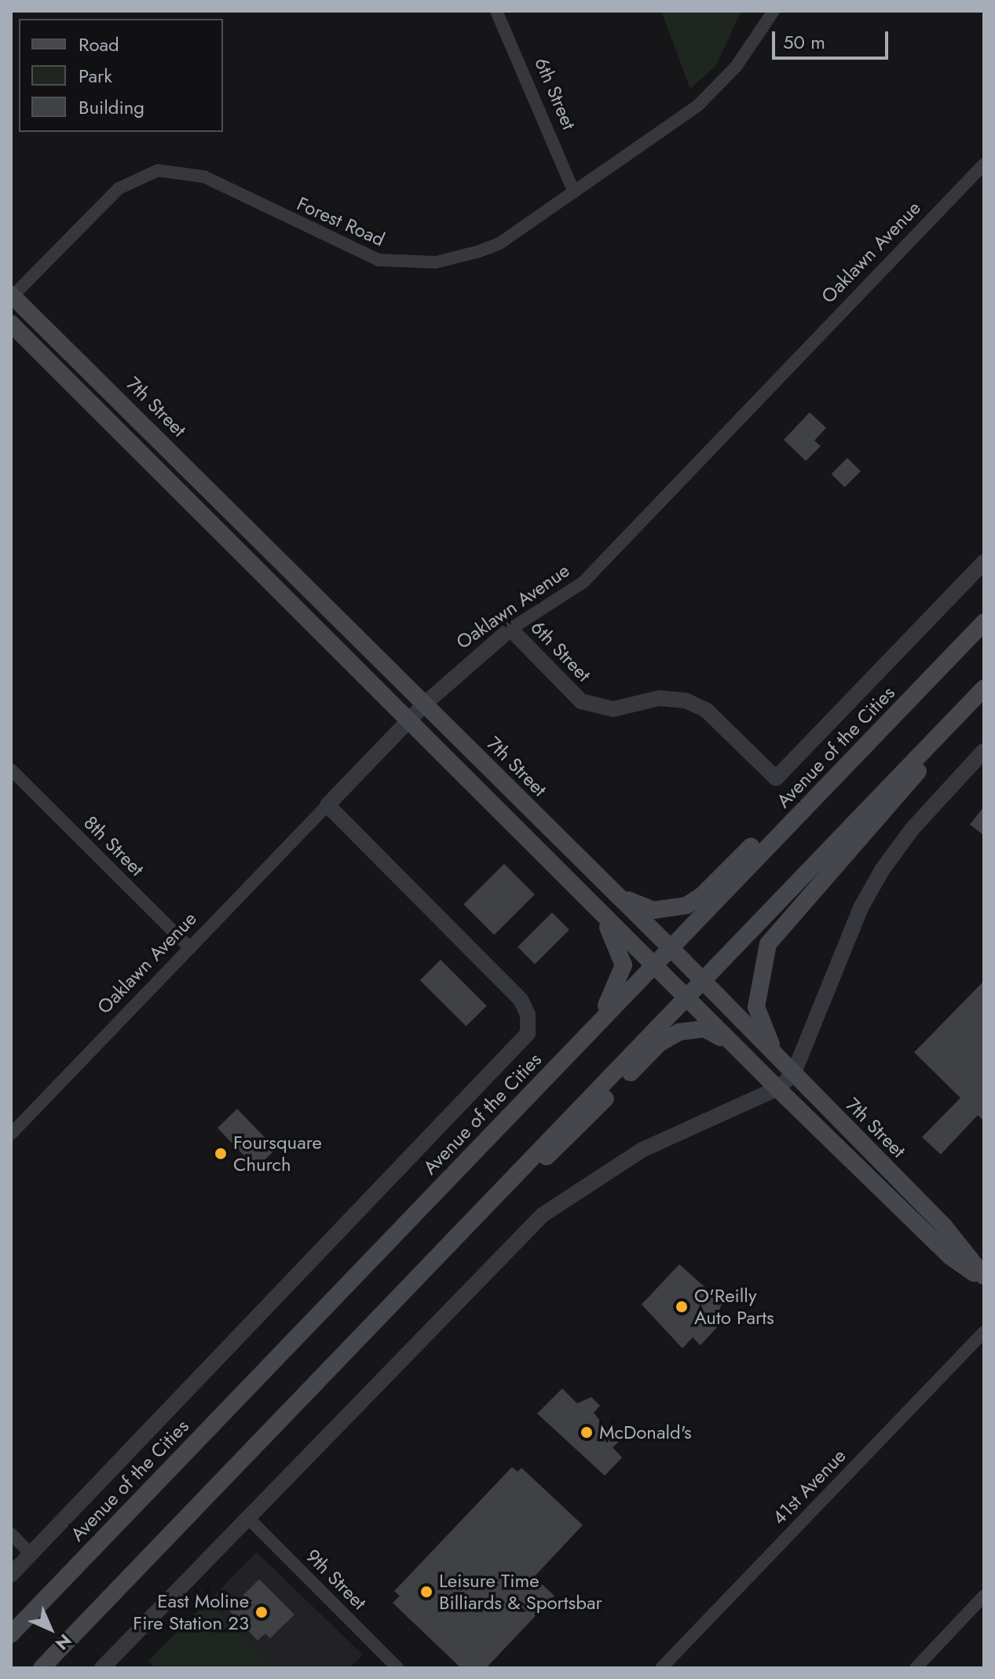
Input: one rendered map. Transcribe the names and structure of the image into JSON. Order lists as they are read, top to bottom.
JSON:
{
  "streets": {
    "main road": ["7th Street", "Avenue of the Cities"],
    "street": [
      "6th Street",
      "Forest Road",
      "Oaklawn Avenue",
      "8th Street",
      "41st Avenue",
      "9th Street"
    ]
  },
  "crossings": [
    ["6th Street", "Forest Road"],
    ["6th Street", "Oaklawn Avenue"],
    ["6th Street", "Avenue of the Cities"],
    ["Forest Road", "7th Street"],
    ["Oaklawn Avenue", "7th Street"],
    ["Oaklawn Avenue", "Avenue of the Cities"],
    ["Oaklawn Avenue", "8th Street"],
    ["7th Street", "Avenue of the Cities"]
  ],
  "places": [
    "Foursquare Church",
    "O'Reilly Auto Parts",
    "McDonald's",
    "Leisure Time Billiards & Sportsbar",
    "East Moline Fire Station 23"
  ],
  "legend": ["Road", "Park", "Building"],
  "scale_bar": "50 m",
  "north": "bottom right"
}
